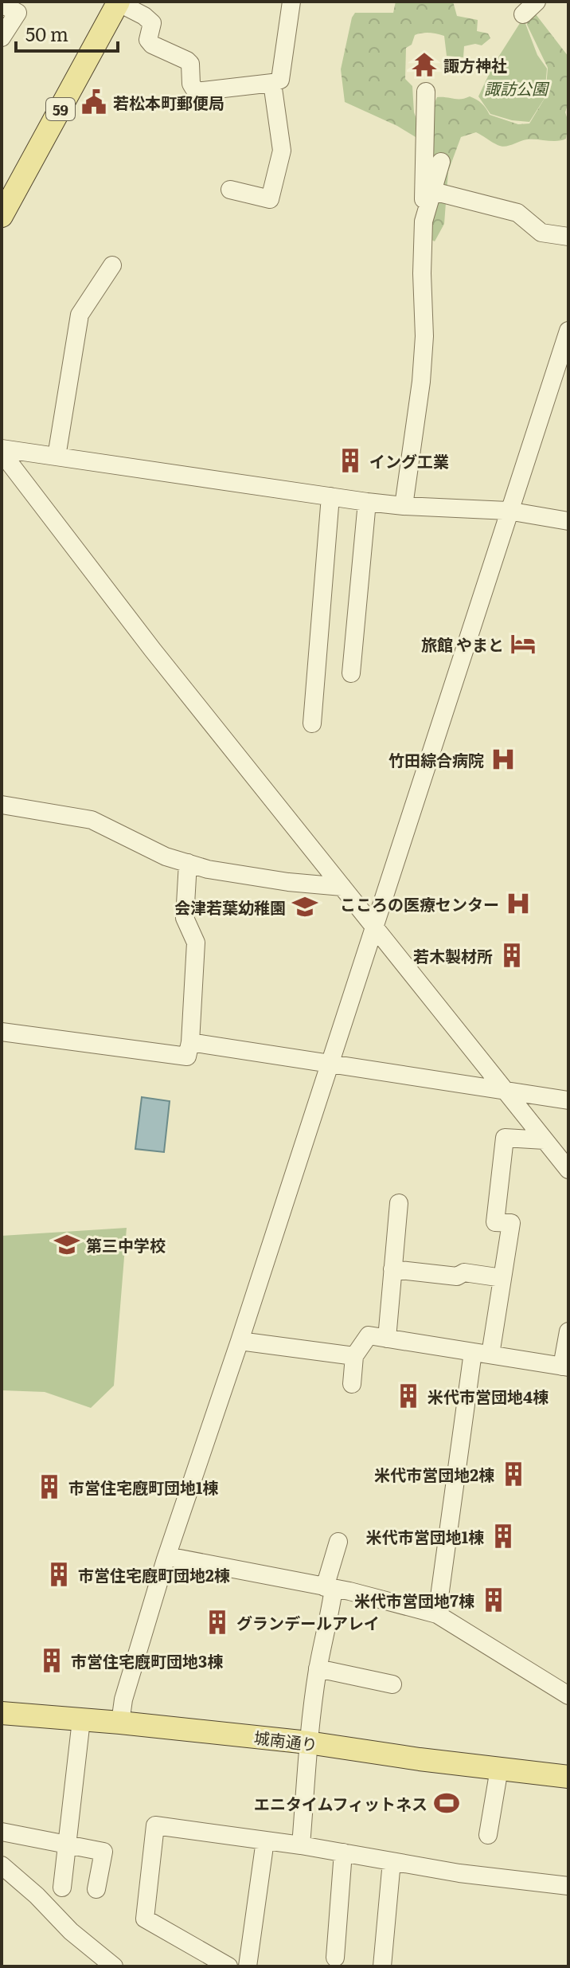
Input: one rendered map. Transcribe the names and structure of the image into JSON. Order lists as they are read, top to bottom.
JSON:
{
  "streets": {
    "main road": ["59", "城南通り"]
  },
  "parks": ["諏訪公園"],
  "places": {
    "temple": ["諏方神社"],
    "public building": ["若松本町郵便局"],
    "building": [
      "イング工業",
      "若木製材所",
      "米代市営団地4棟",
      "米代市営団地2棟",
      "市営住宅廐町団地1棟",
      "米代市営団地1棟",
      "市営住宅廐町団地2棟",
      "米代市営団地7棟",
      "グランデールアレイ",
      "市営住宅廐町団地3棟"
    ],
    "hotel": ["旅館 やまと"],
    "hospital": ["竹田綜合病院", "こころの医療センター"],
    "school or university": ["会津若葉幼稚園", "第三中学校"],
    "sports": ["エニタイムフィットネス"]
  },
  "scale_bar": "50 m"
}
